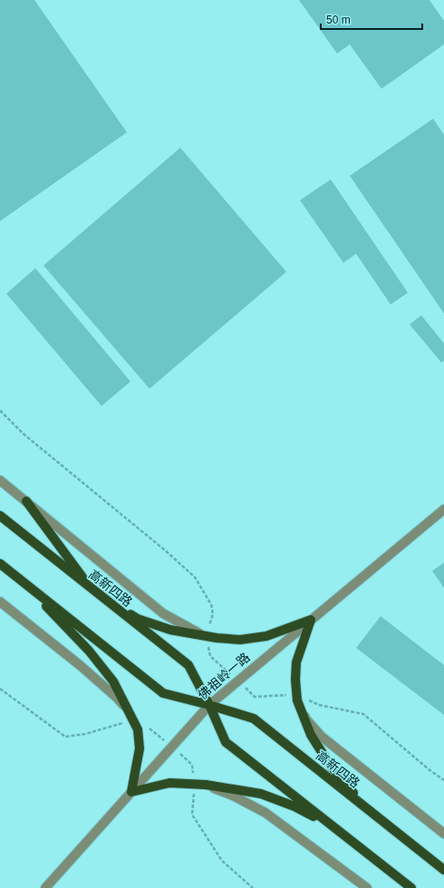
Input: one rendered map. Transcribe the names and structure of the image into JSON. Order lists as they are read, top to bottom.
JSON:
{
  "streets": {
    "main road": ["高新四路"],
    "street": ["佛祖岭一路"]
  },
  "crossings": [
    ["高新四路", "佛祖岭一路"]
  ],
  "scale_bar": "50 m"
}
